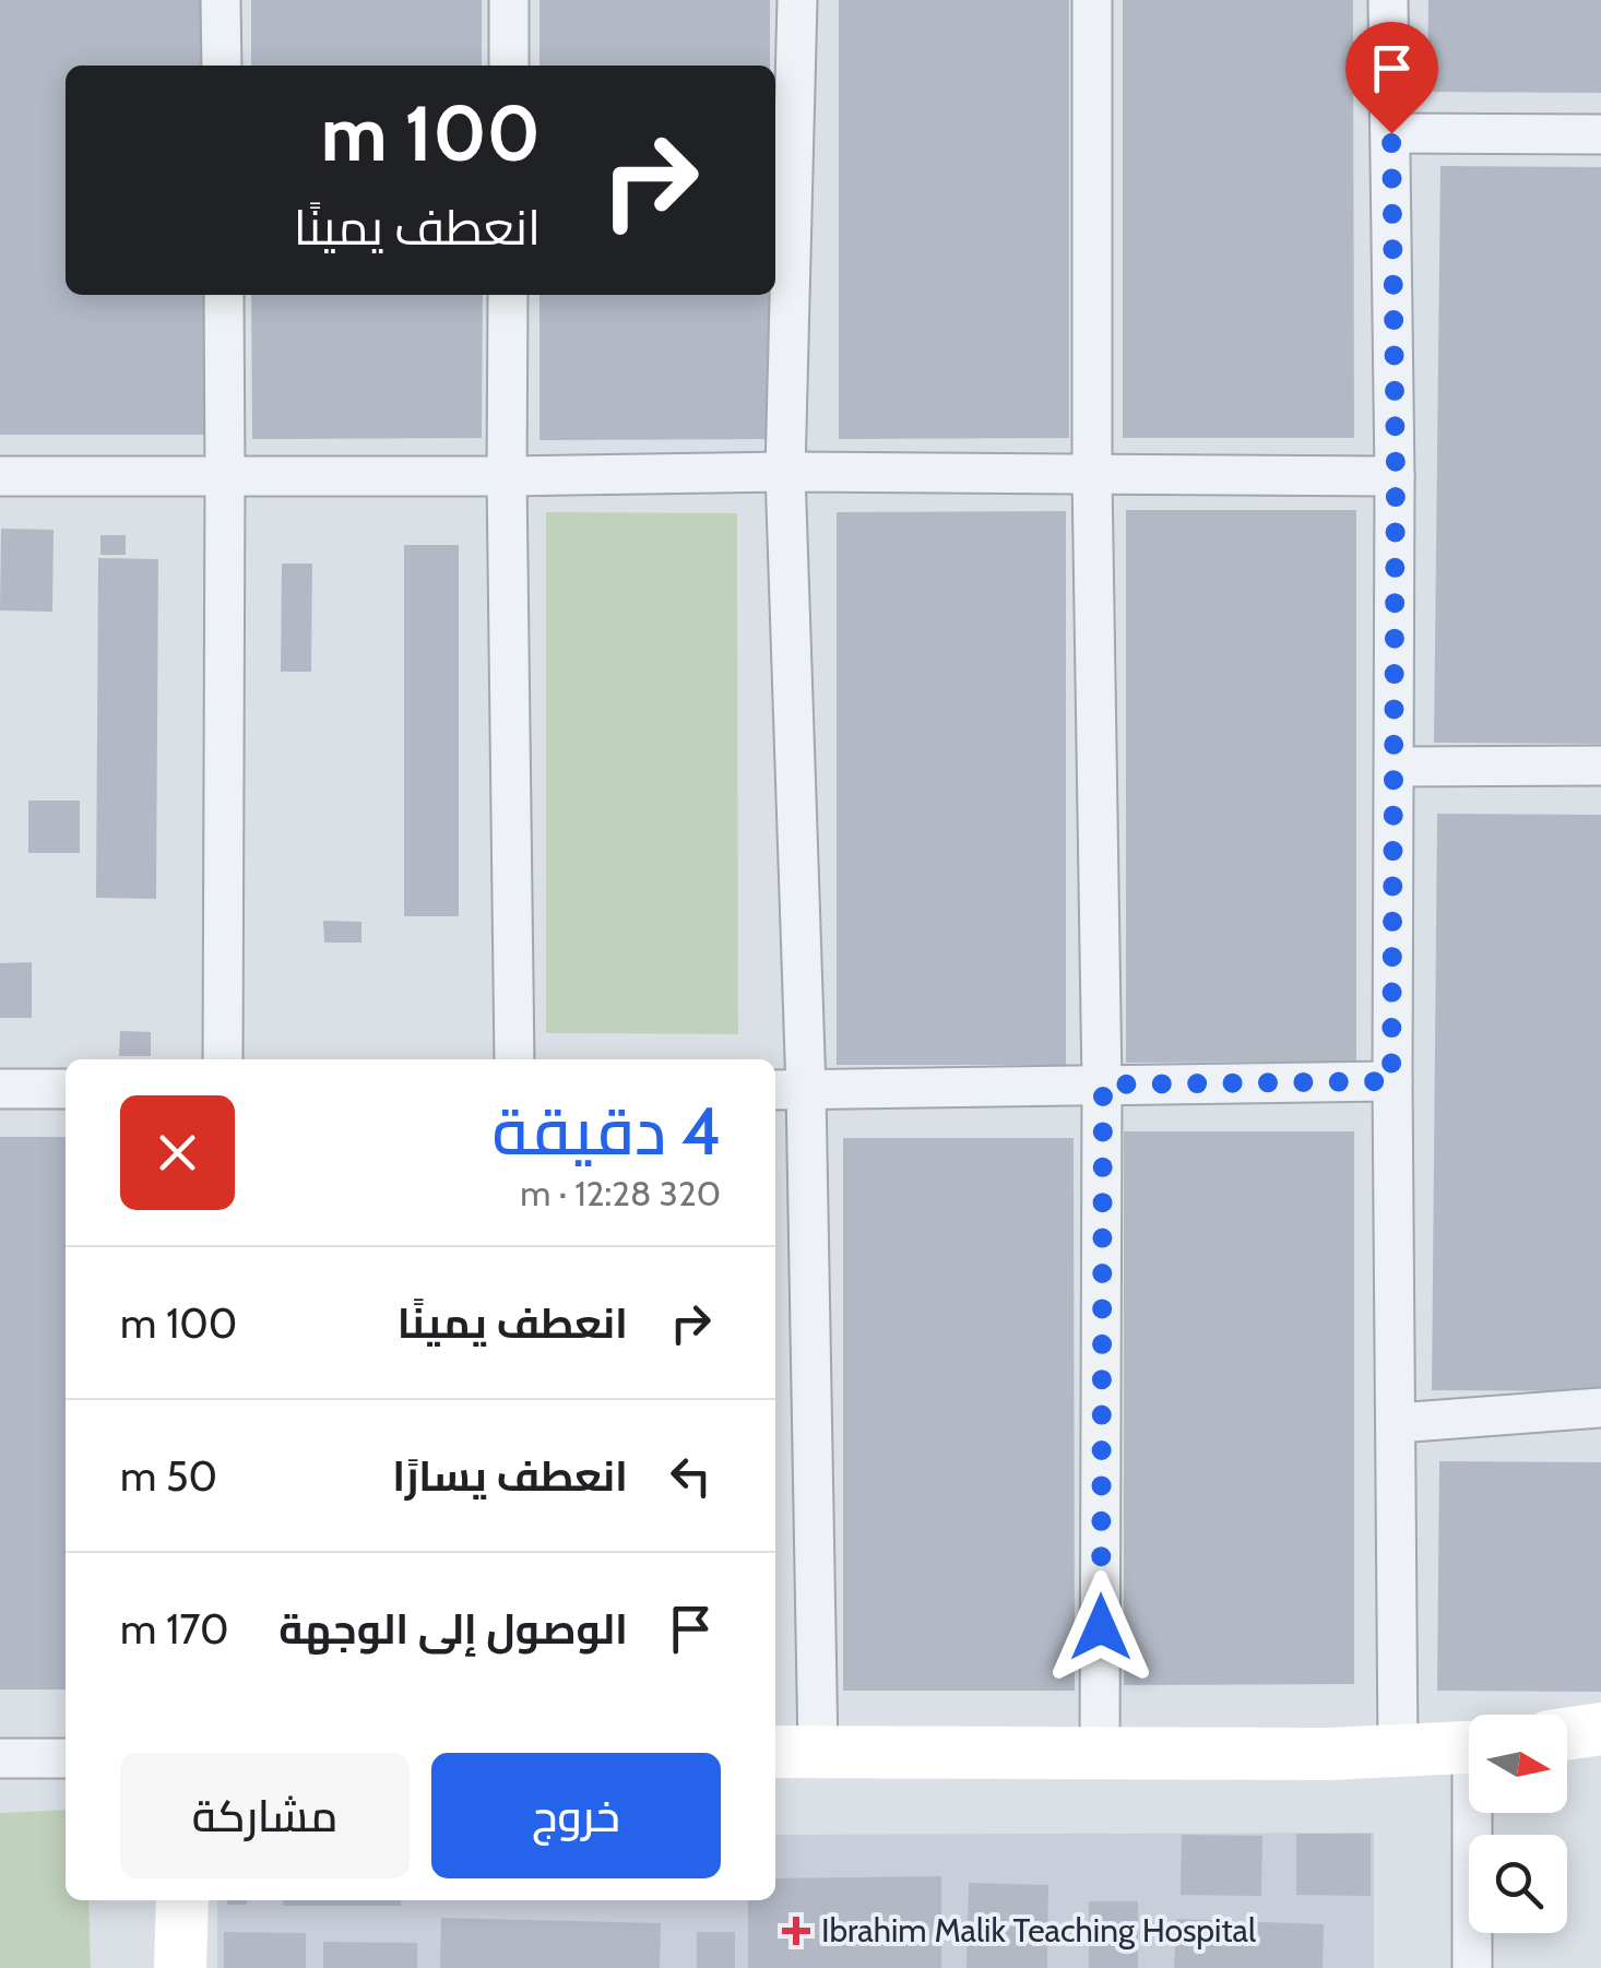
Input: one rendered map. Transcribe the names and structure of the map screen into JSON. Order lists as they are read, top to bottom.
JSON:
{
  "places": {
    "health": ["Ibrahim Malik Teaching Hospital"]
  },
  "north": "right",
  "page": {
    "turn": ["100 m", "انعطف يمينًا"],
    "heading": ["4 دقيقة", "320 m · 12:28"],
    "list": [
      {
        "name": "انعطف يمينًا",
        "value": "100 m"
      },
      {
        "name": "انعطف يسارًا",
        "value": "50 m"
      },
      {
        "name": "الوصول إلى الوجهة",
        "value": "170 m"
      }
    ],
    "buttons": ["خروج", "مشاركة"]
  }
}
